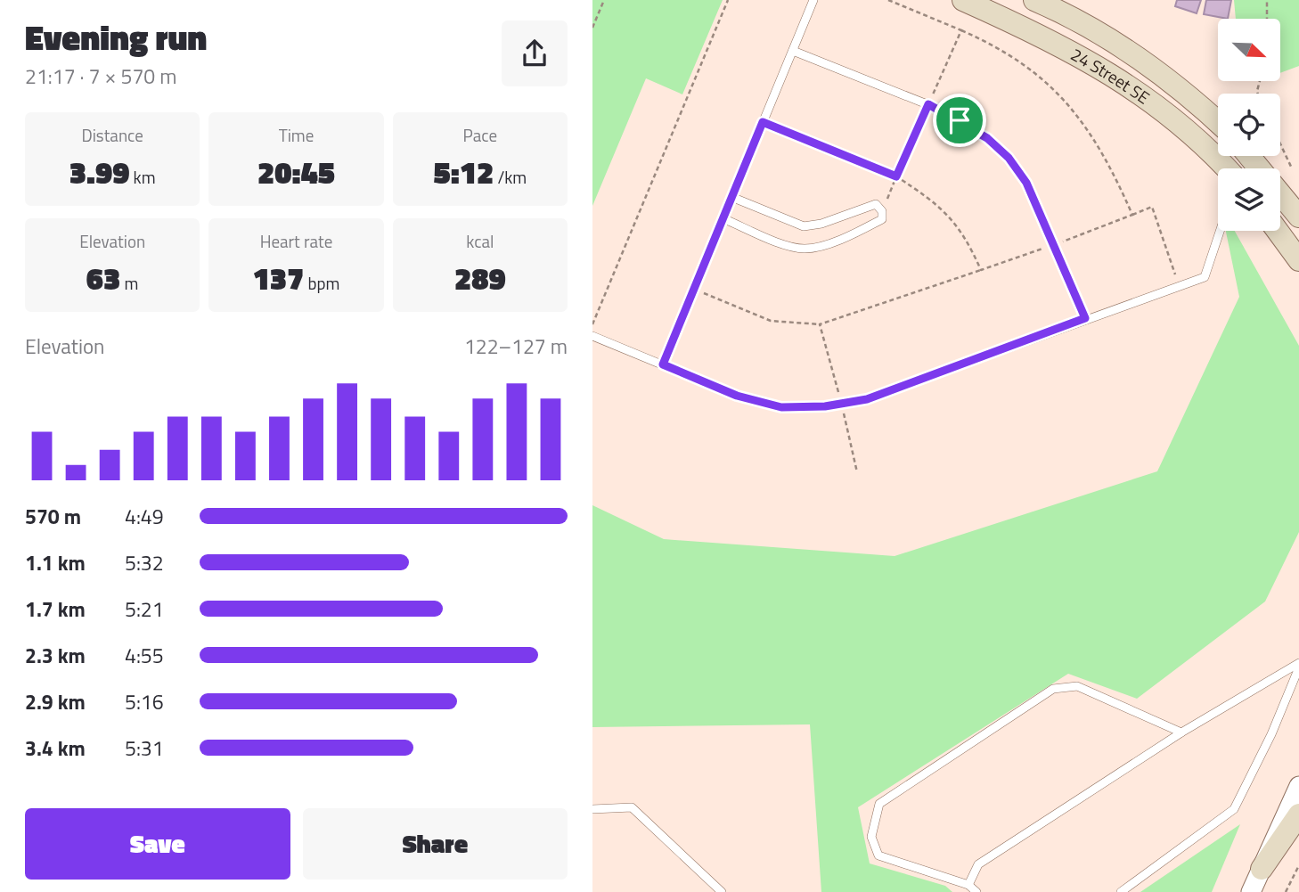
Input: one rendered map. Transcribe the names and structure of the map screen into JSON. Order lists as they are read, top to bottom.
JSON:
{
  "streets": {
    "main road": ["24 Street SE"]
  },
  "north": "bottom right",
  "page": {
    "heading": ["Evening run", "21:17 · 7 × 570 m"],
    "stats": [
      ["Distance", "3.99 km"],
      ["Time", "20:45"],
      ["Pace", "5:12 /km"],
      ["Elevation", "63 m"],
      ["Heart rate", "137 bpm"],
      ["kcal", "289"]
    ],
    "chart": ["Elevation", "122–127 m"],
    "list": [
      {
        "name": "570 m",
        "note": "4:49"
      },
      {
        "name": "1.1 km",
        "note": "5:32"
      },
      {
        "name": "1.7 km",
        "note": "5:21"
      },
      {
        "name": "2.3 km",
        "note": "4:55"
      },
      {
        "name": "2.9 km",
        "note": "5:16"
      },
      {
        "name": "3.4 km",
        "note": "5:31"
      }
    ],
    "buttons": ["Save", "Share"]
  }
}
